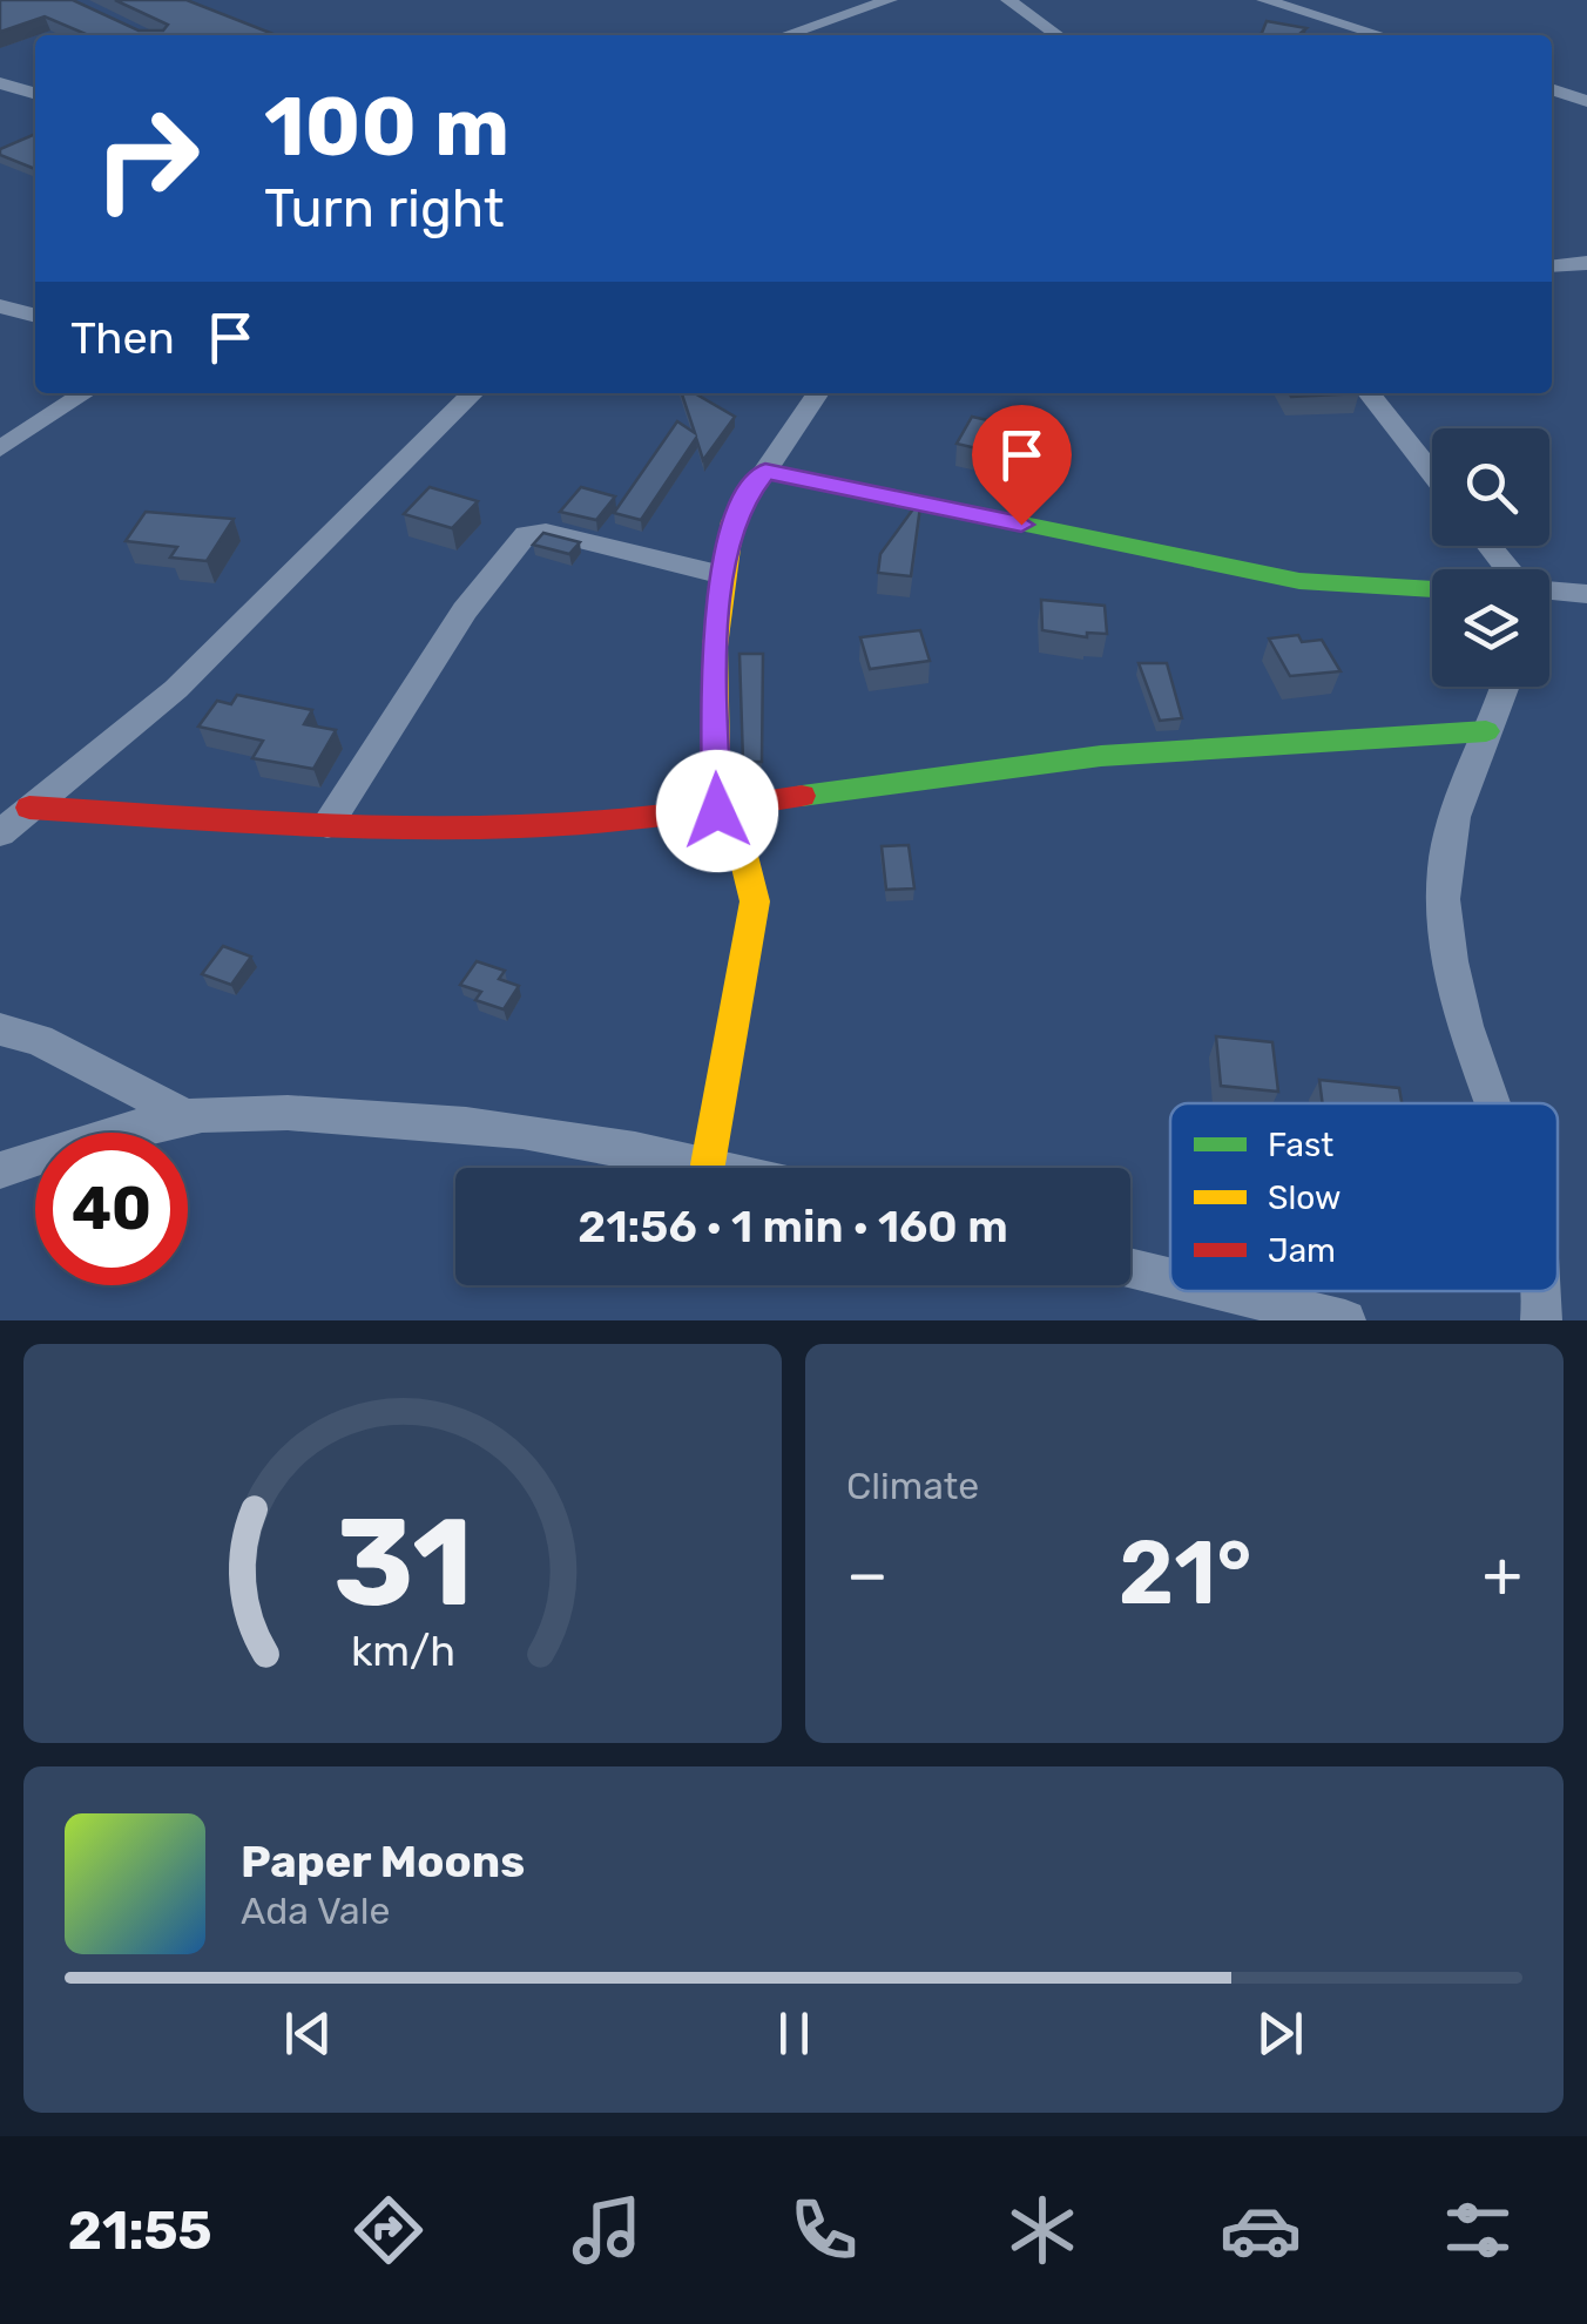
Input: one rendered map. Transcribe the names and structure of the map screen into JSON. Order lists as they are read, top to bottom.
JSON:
{
  "legend": ["Fast", "Slow", "Jam"],
  "page": {
    "turn": ["100 m", "Turn right"],
    "then": "Then",
    "limit": "40",
    "trip": "21:56 · 1 min · 160 m",
    "tile": "Climate",
    "heat": ["−", "21°", "+"],
    "song": ["Paper Moons", "Ada Vale"],
    "tabs": "21:55",
    "gauge": ["31", "km/h"]
  }
}
